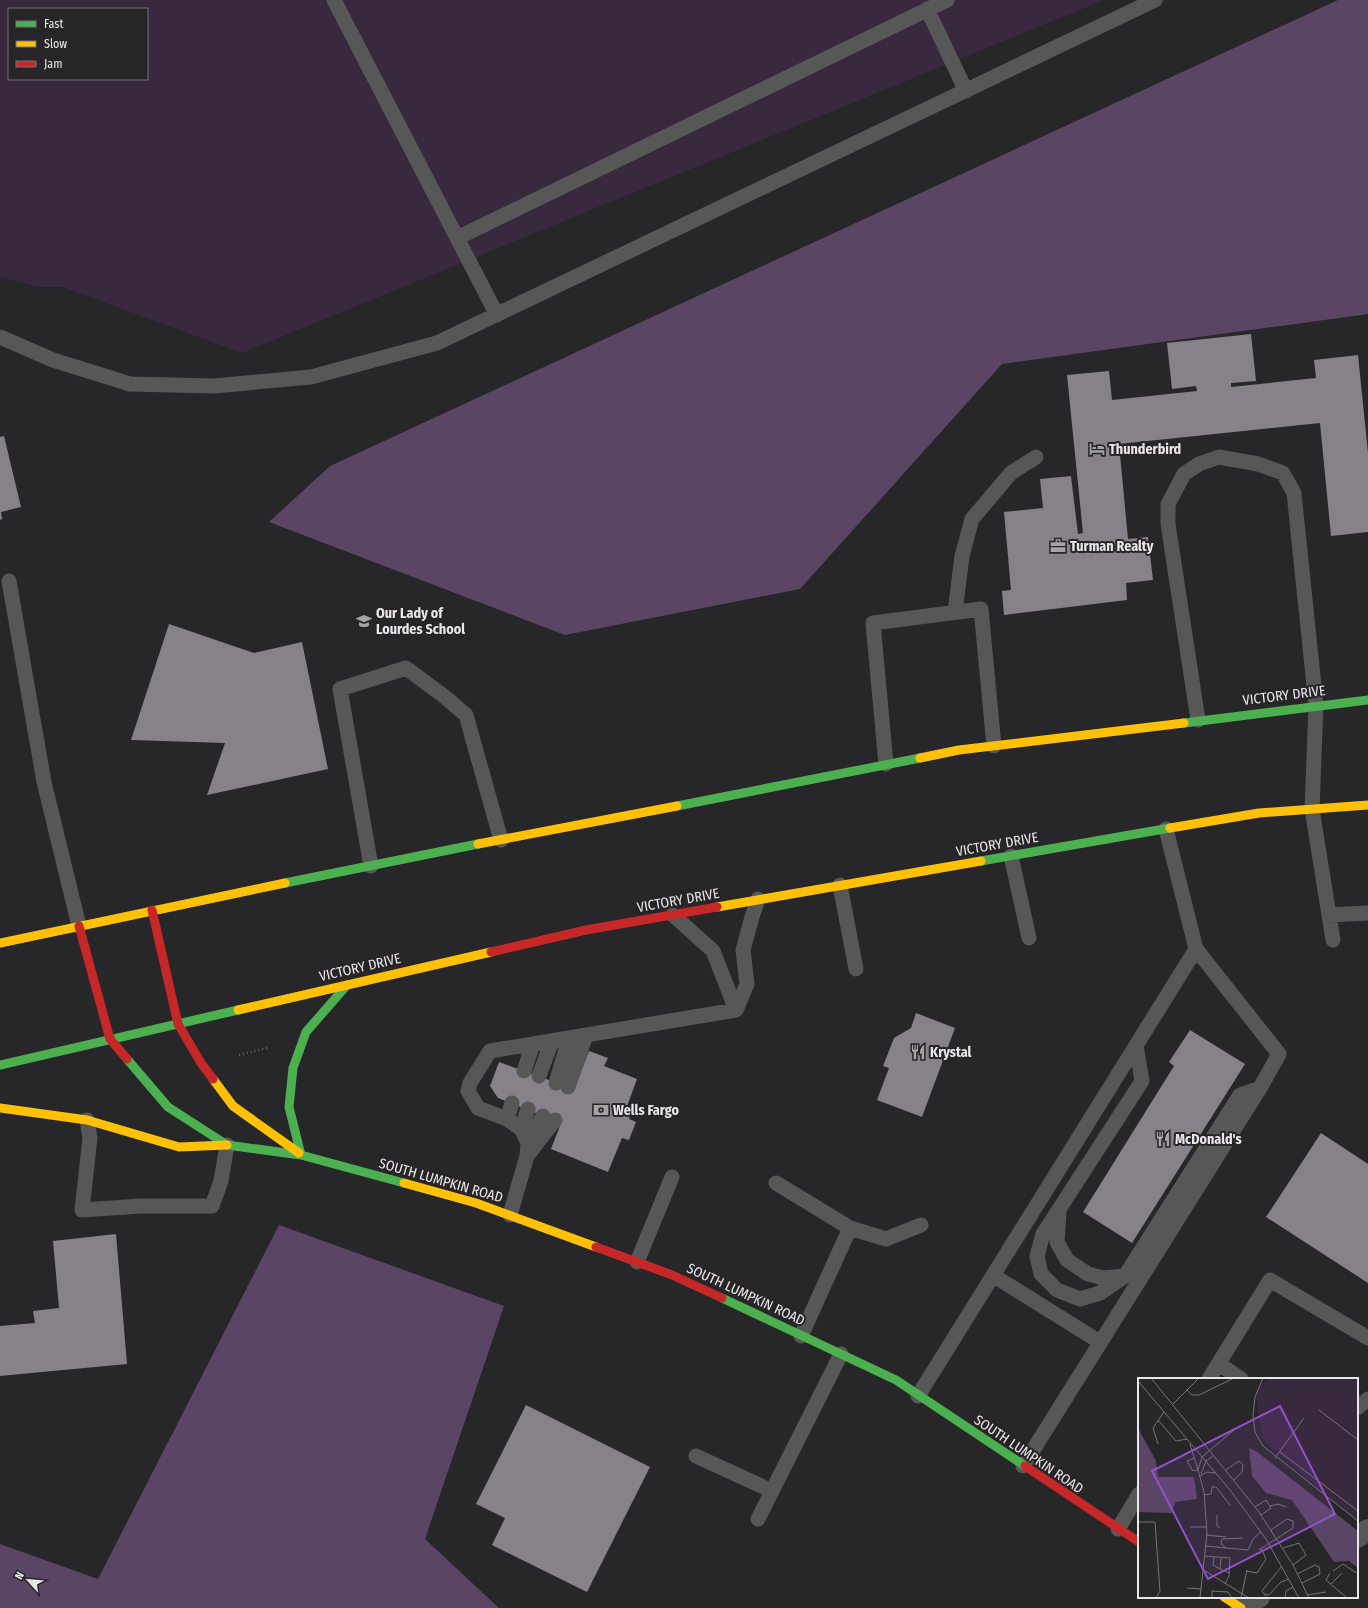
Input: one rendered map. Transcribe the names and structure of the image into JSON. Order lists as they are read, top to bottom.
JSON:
{
  "streets": {
    "main road": ["VICTORY DRIVE", "SOUTH LUMPKIN ROAD"]
  },
  "crossings": [
    ["VICTORY DRIVE", "SOUTH LUMPKIN ROAD"]
  ],
  "places": {
    "hotel": ["Thunderbird"],
    "office": ["Turman Realty"],
    "school or university": ["Our Lady of Lourdes School"],
    "restaurant": ["Krystal", "McDonald's"],
    "bank": ["Wells Fargo"]
  },
  "legend": ["Fast", "Slow", "Jam"],
  "north": "top left"
}
